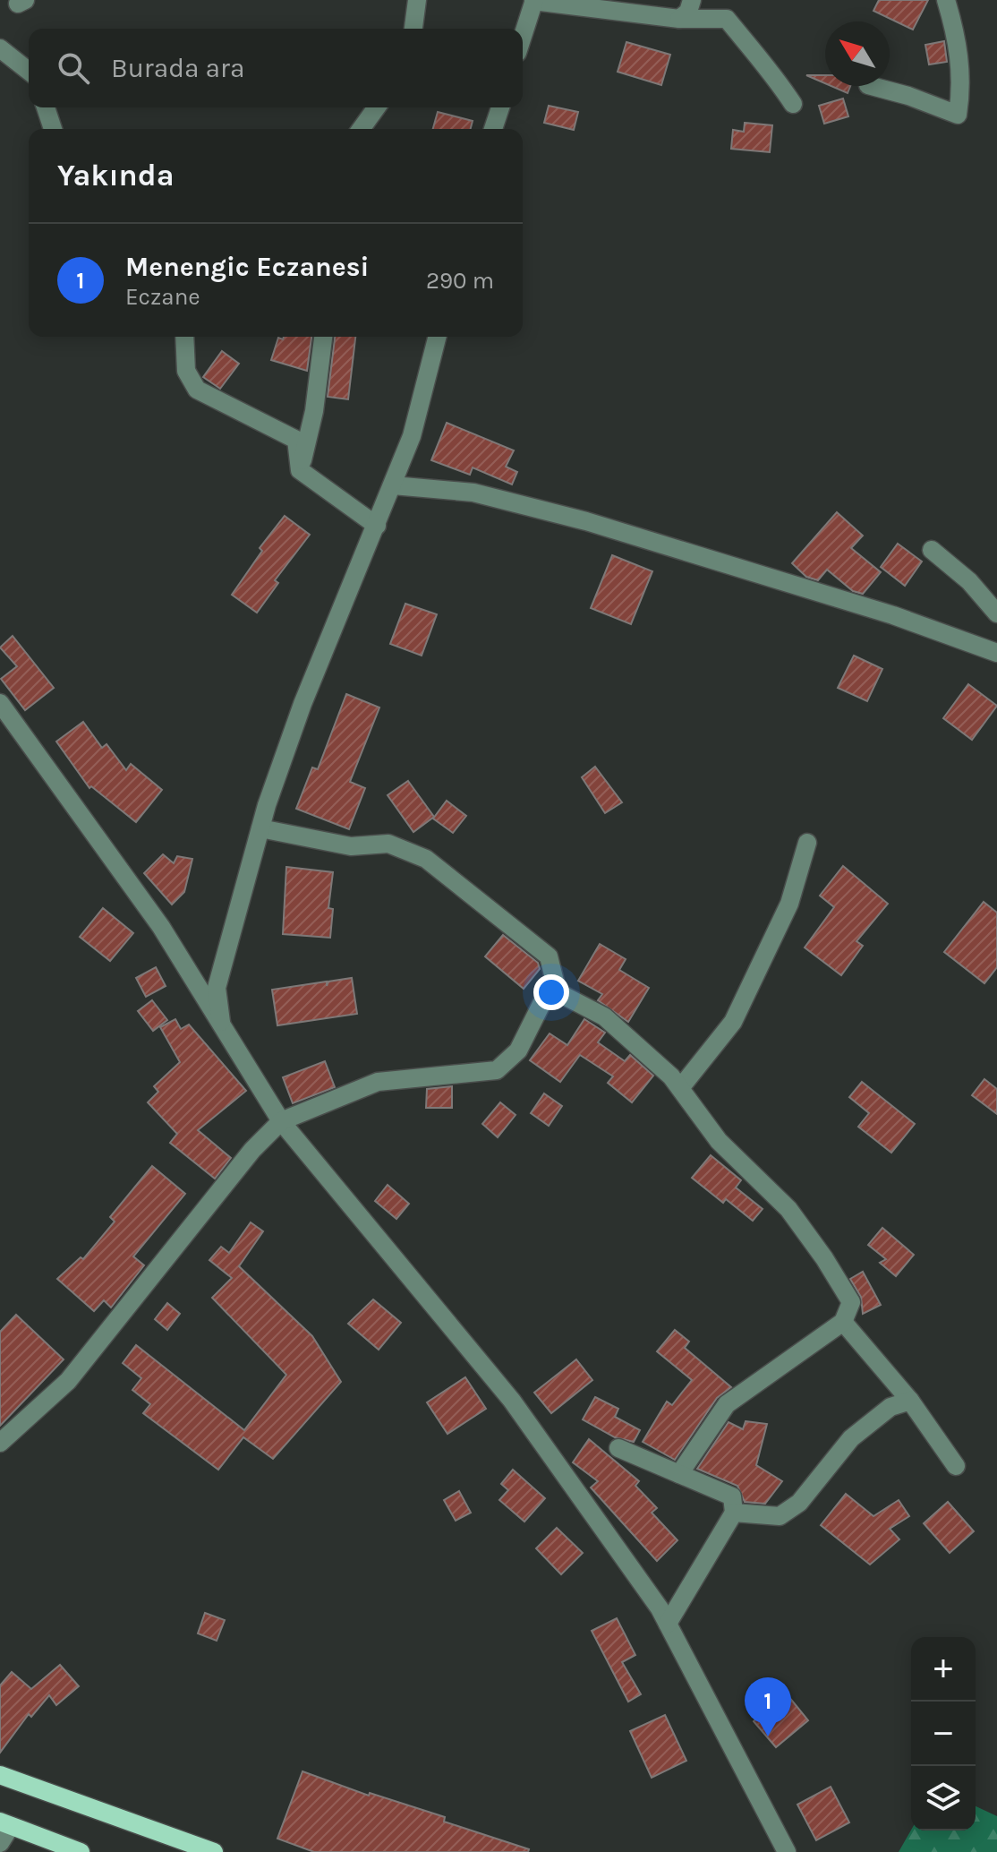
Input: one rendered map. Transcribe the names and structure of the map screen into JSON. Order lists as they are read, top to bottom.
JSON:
{
  "north": "top left",
  "page": {
    "search": "Burada ara",
    "heading": "Yakında",
    "list": [
      {
        "mark": "1",
        "name": "Menengic Eczanesi",
        "note": "Eczane",
        "value": "290 m"
      }
    ],
    "map_buttons": ["+", "−"],
    "pins": "1"
  }
}
